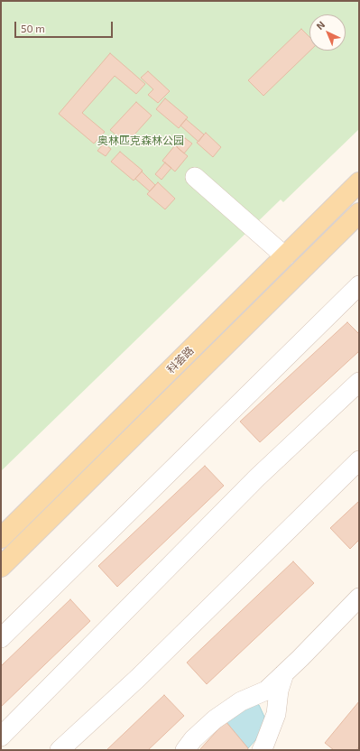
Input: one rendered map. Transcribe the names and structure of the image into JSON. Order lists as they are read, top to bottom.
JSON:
{
  "streets": {
    "main road": ["科荟路"]
  },
  "parks": ["奥林匹克森林公园"],
  "scale_bar": "50 m",
  "north": "top left"
}
